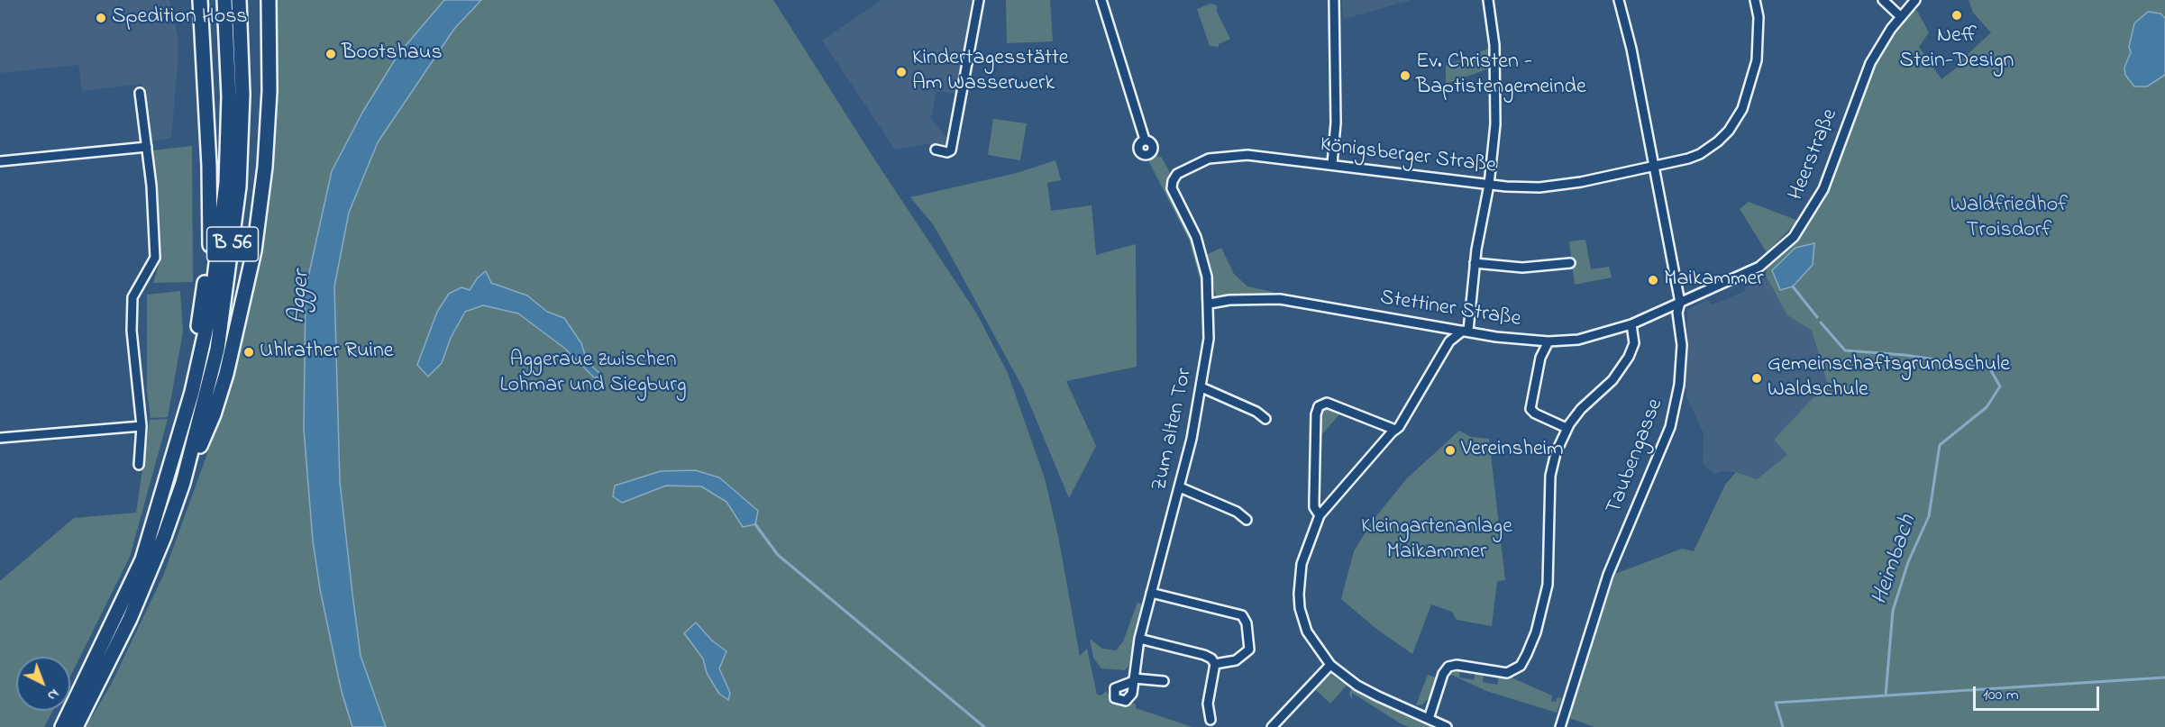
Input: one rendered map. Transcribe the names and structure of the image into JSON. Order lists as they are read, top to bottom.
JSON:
{
  "streets": {
    "highway": ["B 56"],
    "street": [
      "Heerstraße",
      "Königsberger Straße",
      "Stettiner Straße",
      "Zum alten Tor",
      "Taubengasse"
    ]
  },
  "crossings": [
    ["Heerstraße", "Stettiner Straße"],
    ["Heerstraße", "Taubengasse"],
    ["Königsberger Straße", "Zum alten Tor"],
    ["Königsberger Straße", "Taubengasse"],
    ["Stettiner Straße", "Zum alten Tor"],
    ["Stettiner Straße", "Taubengasse"]
  ],
  "water": ["Agger", "Heimbach"],
  "parks": ["Waldfriedhof Troisdorf", "Aggeraue zwischen Lohmar und Siegburg", "Kleingartenanlage Maikammer"],
  "places": [
    "Neff Stein-Design",
    "Spedition Hoss",
    "Bootshaus",
    "Kindertagesstätte Am Wasserwerk",
    "Ev. Christen - Baptistengemeinde",
    "Maikammer",
    "Uhlrather Ruine",
    "Gemeinschaftsgrundschule Waldschule",
    "Vereinsheim"
  ],
  "scale_bar": "100 m",
  "north": "bottom right"
}
